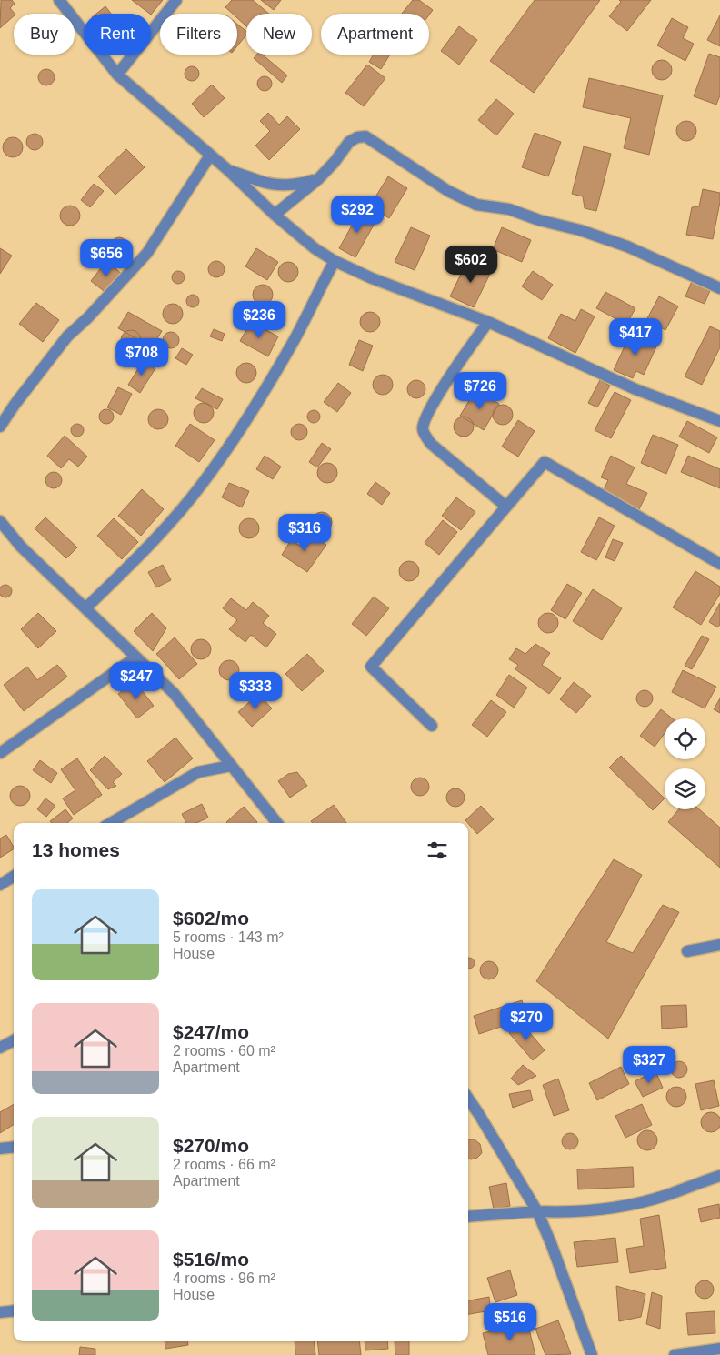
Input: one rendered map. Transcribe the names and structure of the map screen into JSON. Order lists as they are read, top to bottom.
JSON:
{
  "page": {
    "chip": [
      "Buy",
      "Rent",
      "Filters",
      "New",
      "Apartment"
    ],
    "price": [
      "$292",
      "$656",
      "$602",
      "$236",
      "$417",
      "$708",
      "$726",
      "$316",
      "$247",
      "$333",
      "$270",
      "$327",
      "$516"
    ],
    "heading": "13 homes",
    "list": [
      {
        "name": "$602/mo",
        "note": "5 rooms · 143 m² · House"
      },
      {
        "name": "$247/mo",
        "note": "2 rooms · 60 m² · Apartment"
      },
      {
        "name": "$270/mo",
        "note": "2 rooms · 66 m² · Apartment"
      },
      {
        "name": "$516/mo",
        "note": "4 rooms · 96 m² · House"
      }
    ]
  }
}
